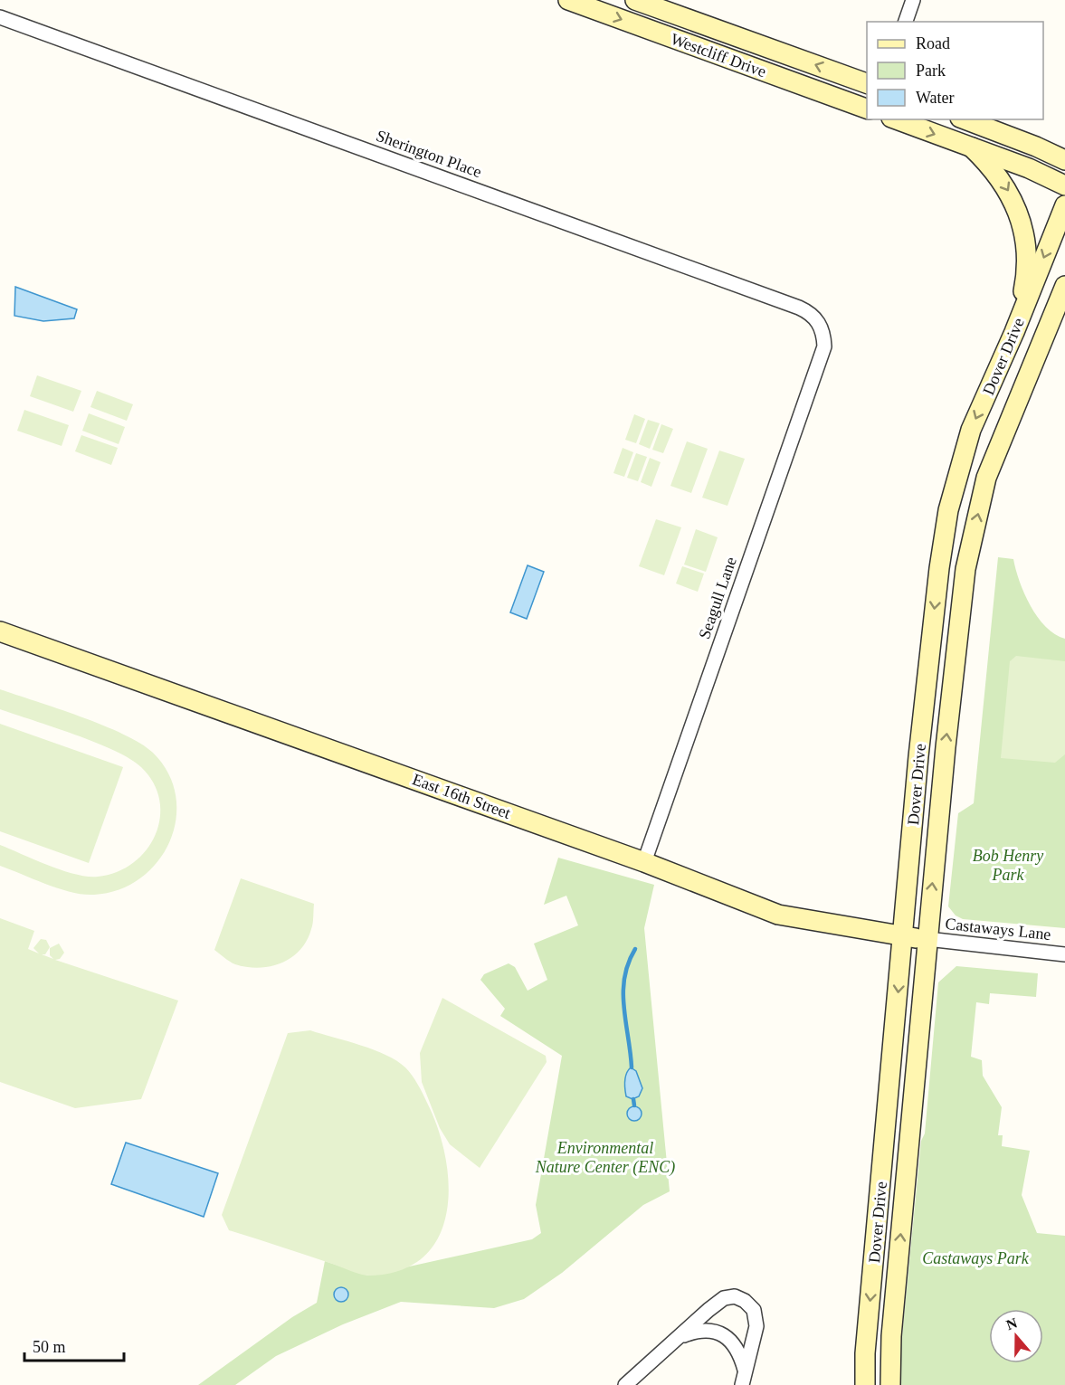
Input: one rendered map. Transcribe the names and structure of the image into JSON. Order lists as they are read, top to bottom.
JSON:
{
  "streets": {
    "street": [
      "Westcliff Drive",
      "Sherington Place",
      "Dover Drive",
      "Seagull Lane",
      "East 16th Street",
      "Castaways Lane"
    ]
  },
  "crossings": [
    ["Sherington Place", "Seagull Lane"],
    ["Dover Drive", "East 16th Street"],
    ["Dover Drive", "Castaways Lane"],
    ["Seagull Lane", "East 16th Street"],
    ["East 16th Street", "Castaways Lane"]
  ],
  "parks": ["Bob Henry Park", "Environmental Nature Center (ENC)", "Castaways Park"],
  "legend": ["Road", "Park", "Water"],
  "scale_bar": "50 m",
  "north": "top"
}
